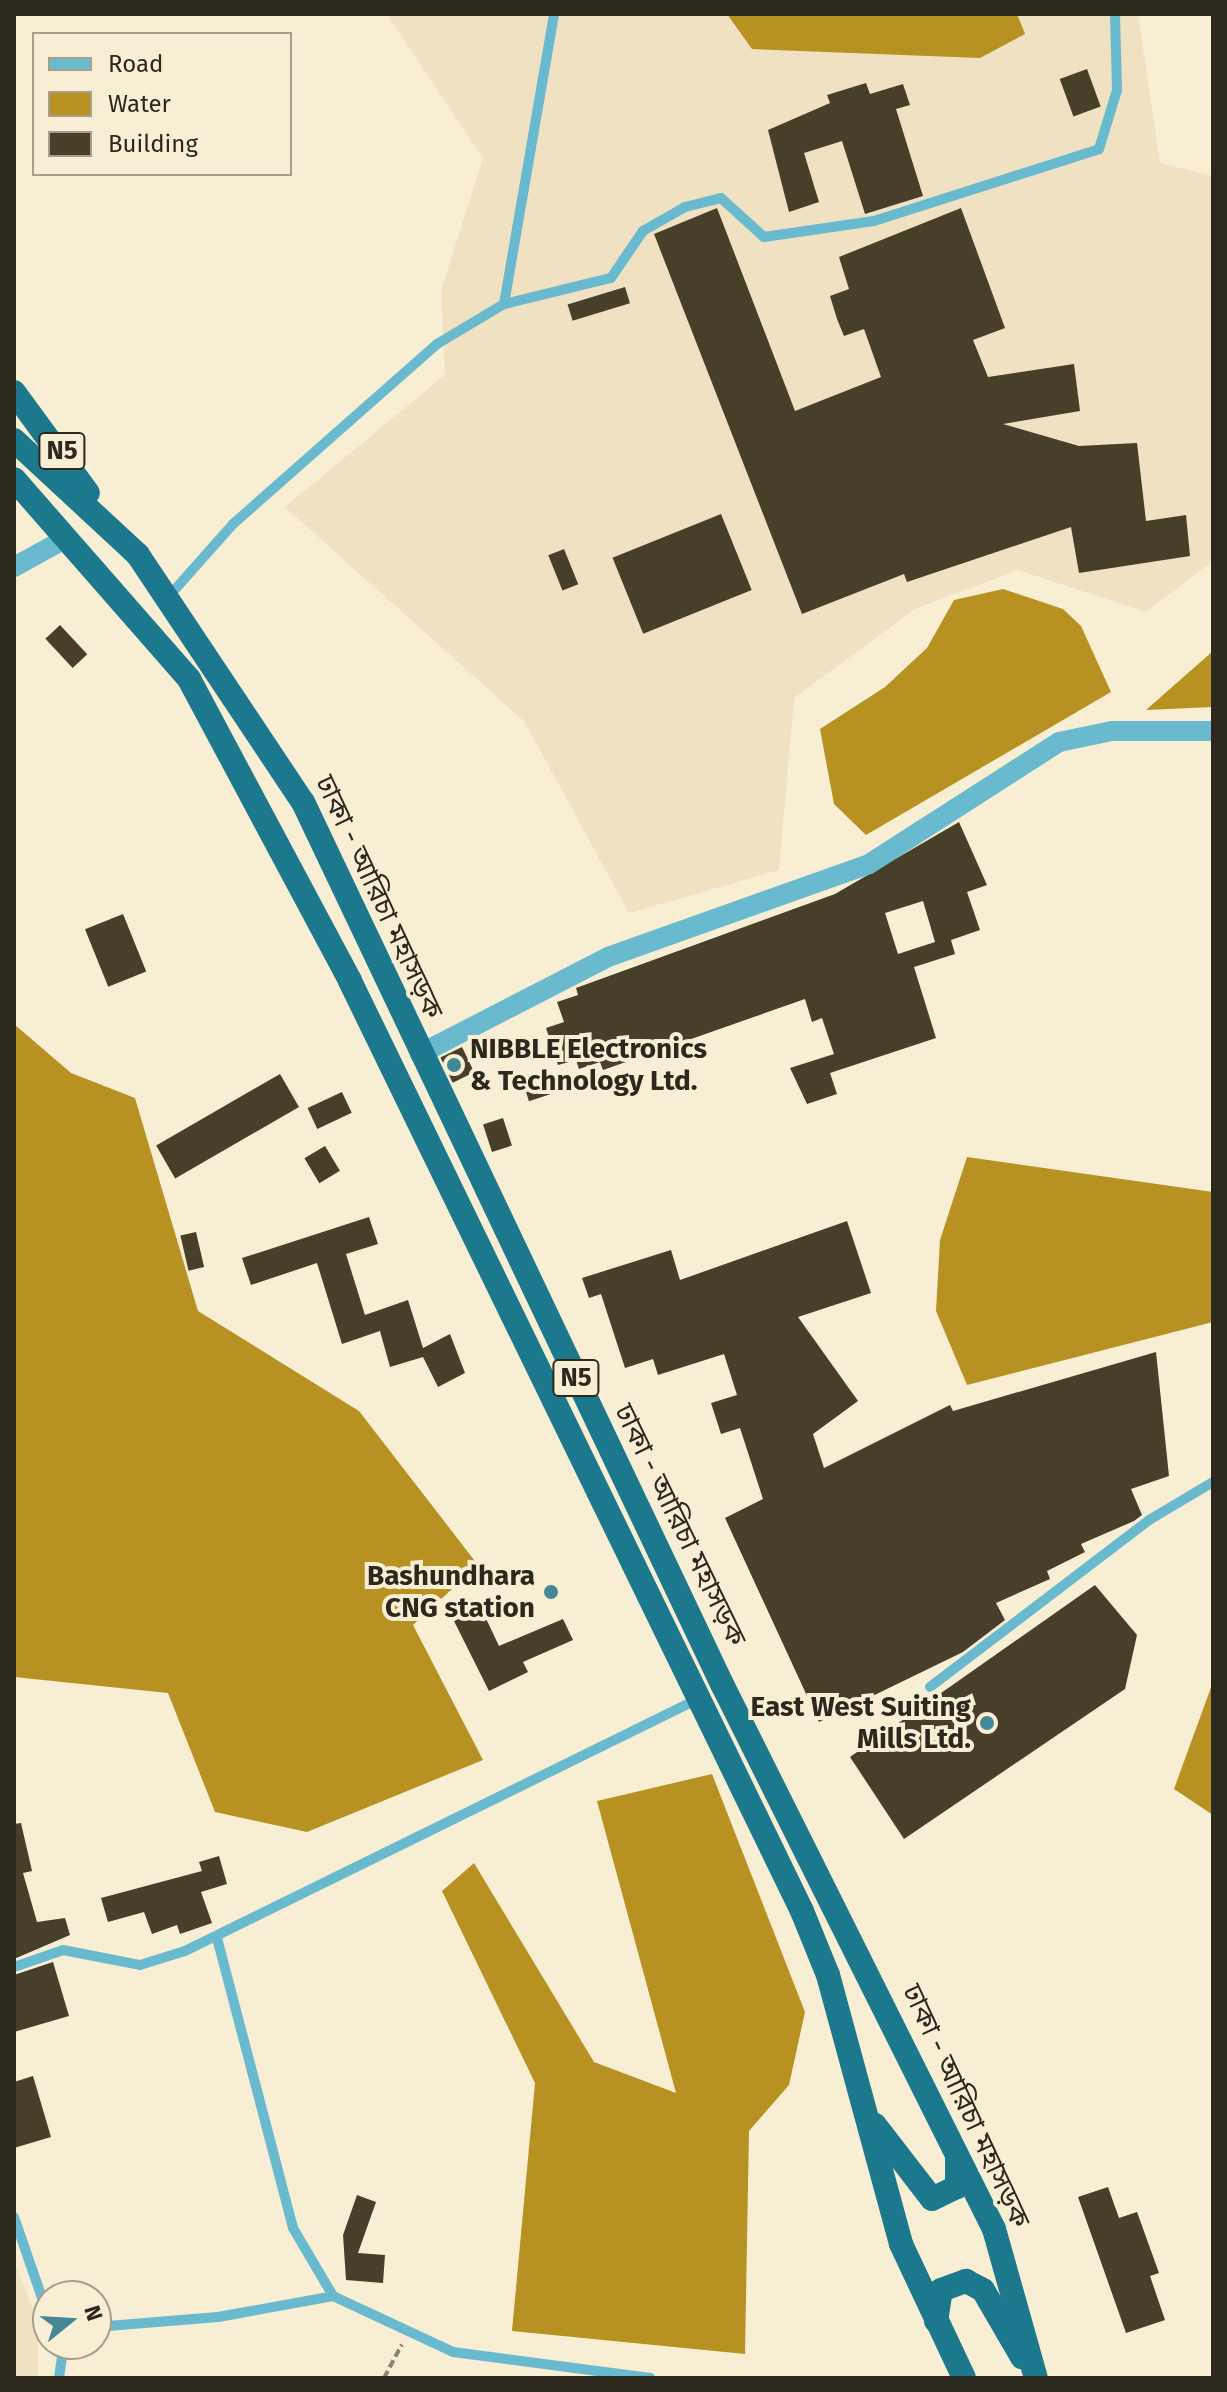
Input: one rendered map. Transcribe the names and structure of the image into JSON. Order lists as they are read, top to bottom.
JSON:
{
  "streets": {
    "highway": ["N5", "ঢাকা - আরিচা মহাসড়ক"]
  },
  "places": ["NIBBLE Electronics & Technology Ltd.", "Bashundhara CNG station", "East West Suiting Mills Ltd."],
  "legend": ["Road", "Water", "Building"],
  "north": "right"
}
